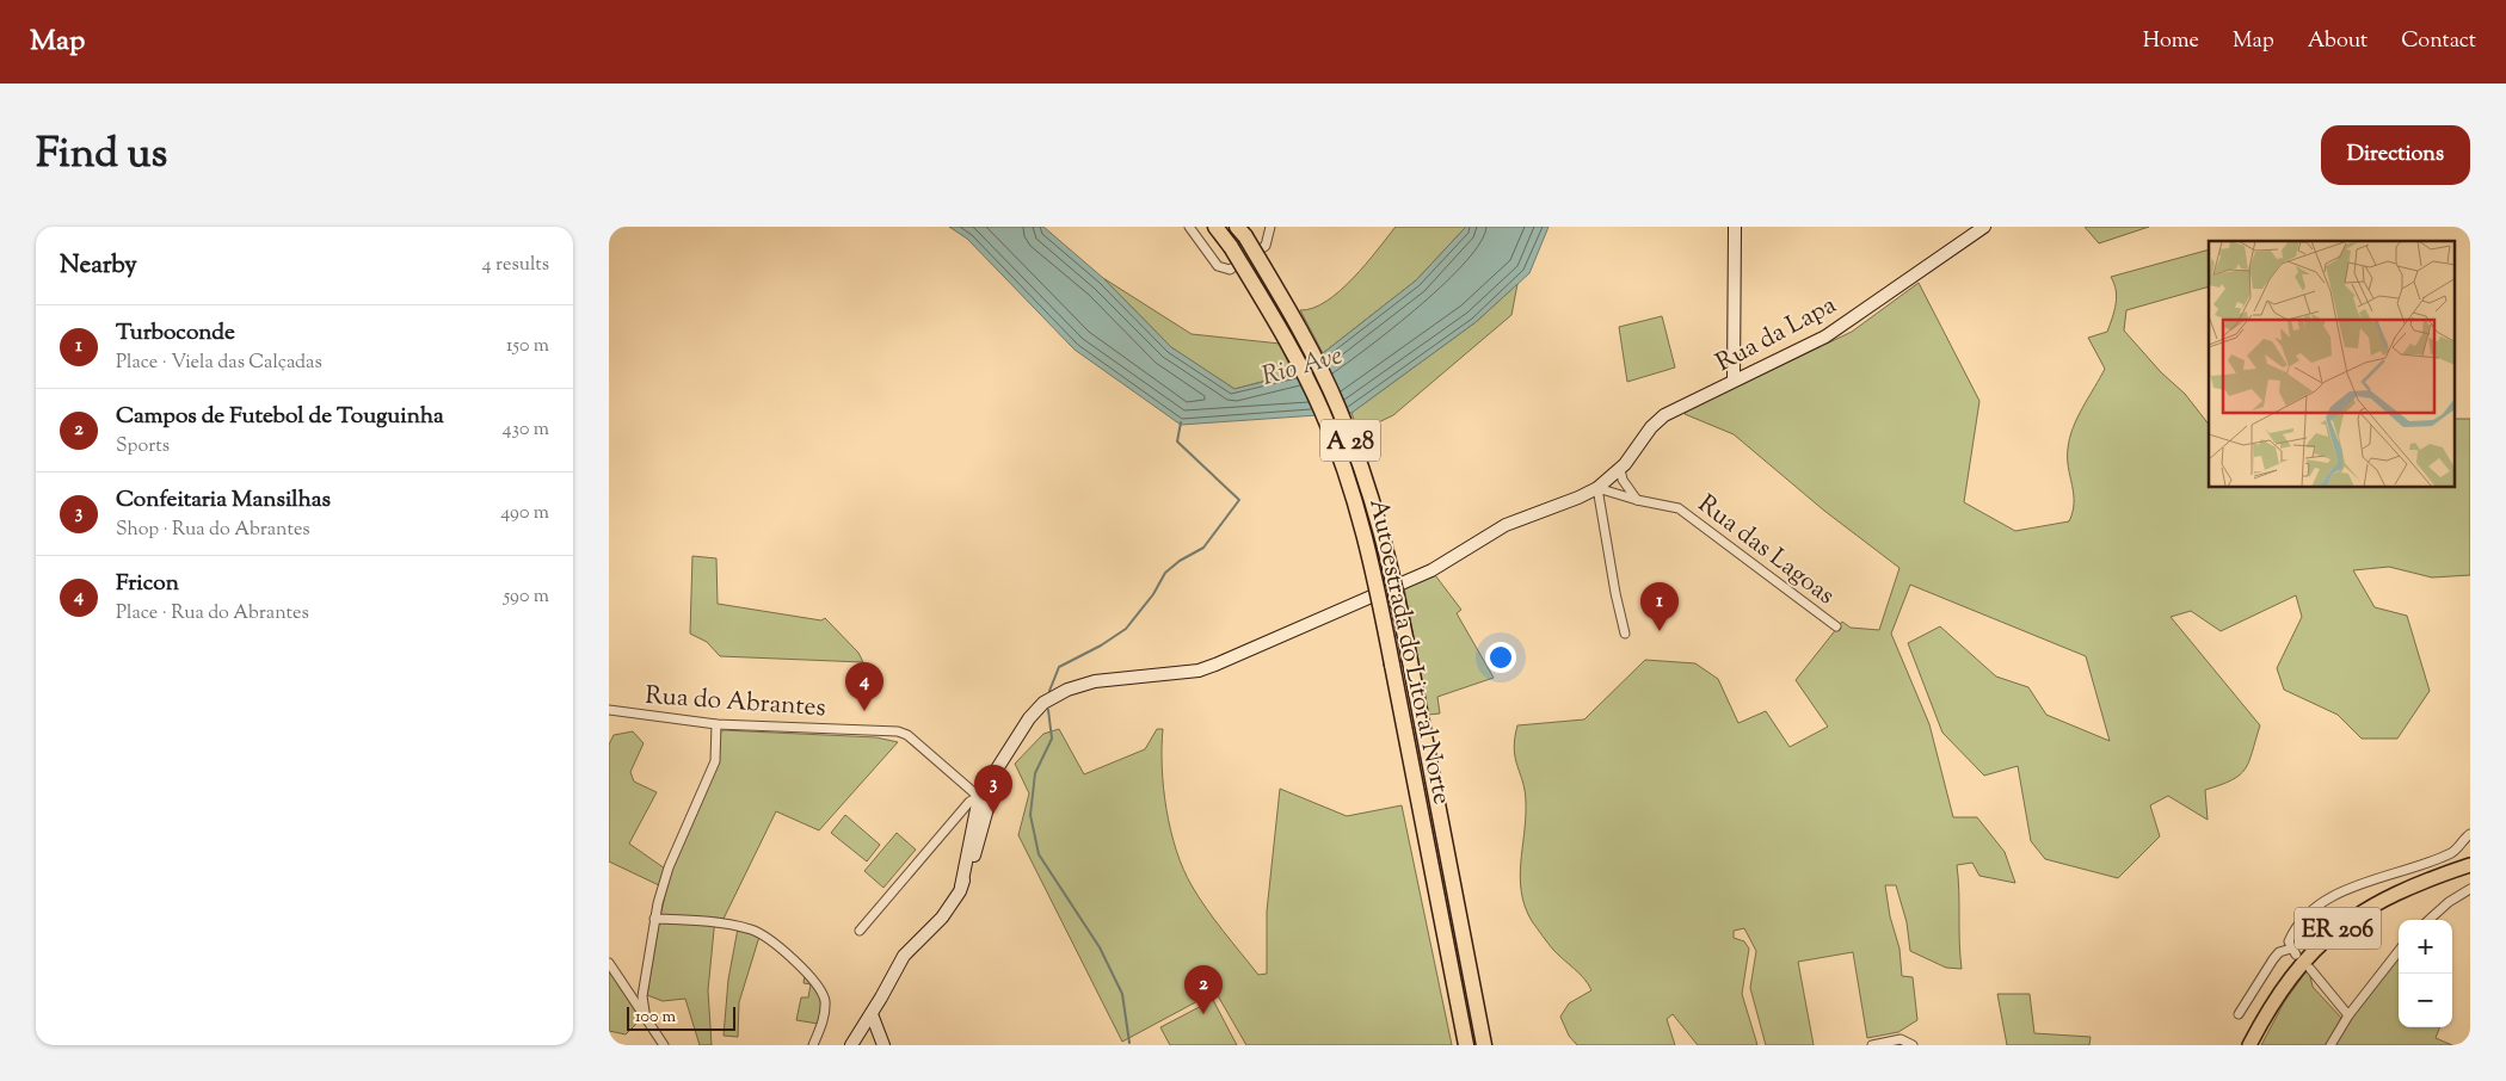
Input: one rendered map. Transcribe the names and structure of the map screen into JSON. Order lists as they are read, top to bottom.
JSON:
{
  "streets": {
    "highway": ["A 28", "Autoestrada do Litoral Norte"],
    "main road": ["Rua da Lapa", "ER 206"],
    "street": ["Rua das Lagoas", "Rua do Abrantes"]
  },
  "crossings": [
    ["Rua da Lapa", "Rua das Lagoas"],
    ["Rua da Lapa", "Rua do Abrantes"]
  ],
  "water": ["Rio Ave"],
  "scale_bar": "100 m",
  "page": {
    "header": "Map",
    "nav": [
      "Home",
      "Map",
      "About",
      "Contact"
    ],
    "title": "Find us",
    "buttons": "Directions",
    "heading": ["Nearby", "4 results"],
    "list": [
      {
        "mark": "1",
        "name": "Turboconde",
        "note": "Place · Viela das Calçadas",
        "value": "150 m"
      },
      {
        "mark": "2",
        "name": "Campos de Futebol de Touguinha",
        "note": "Sports",
        "value": "430 m"
      },
      {
        "mark": "3",
        "name": "Confeitaria Mansilhas",
        "note": "Shop · Rua do Abrantes",
        "value": "490 m"
      },
      {
        "mark": "4",
        "name": "Fricon",
        "note": "Place · Rua do Abrantes",
        "value": "590 m"
      }
    ],
    "pins": [
      "1",
      "4",
      "3",
      "2"
    ],
    "map_buttons": ["+", "−"],
    "scale": "100 m"
  }
}
